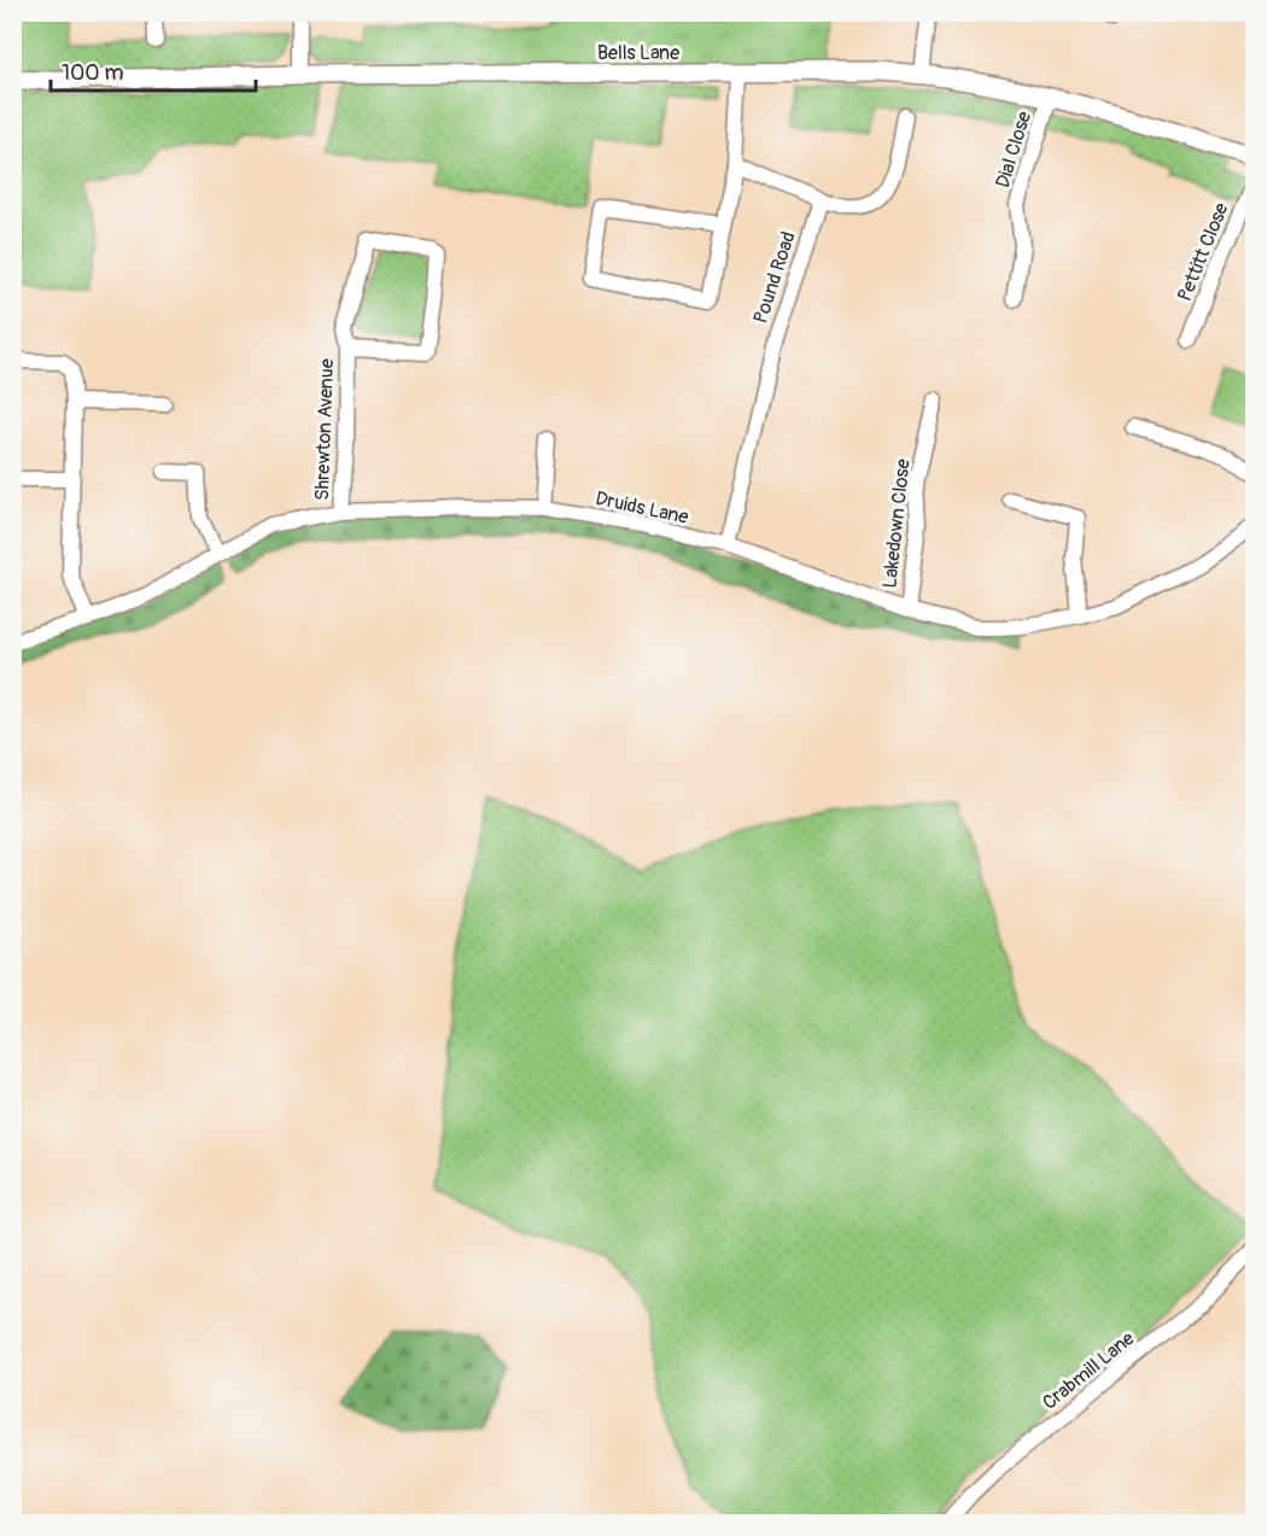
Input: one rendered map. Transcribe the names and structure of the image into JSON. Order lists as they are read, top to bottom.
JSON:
{
  "streets": {
    "street": [
      "Bells Lane",
      "Dial Close",
      "Pettitt Close",
      "Pound Road",
      "Shrewton Avenue",
      "Druids Lane",
      "Lakedown Close",
      "Crabmill Lane"
    ]
  },
  "crossings": [
    ["Bells Lane", "Dial Close"],
    ["Pound Road", "Druids Lane"],
    ["Shrewton Avenue", "Druids Lane"],
    ["Druids Lane", "Lakedown Close"]
  ],
  "scale_bar": "100 m"
}
